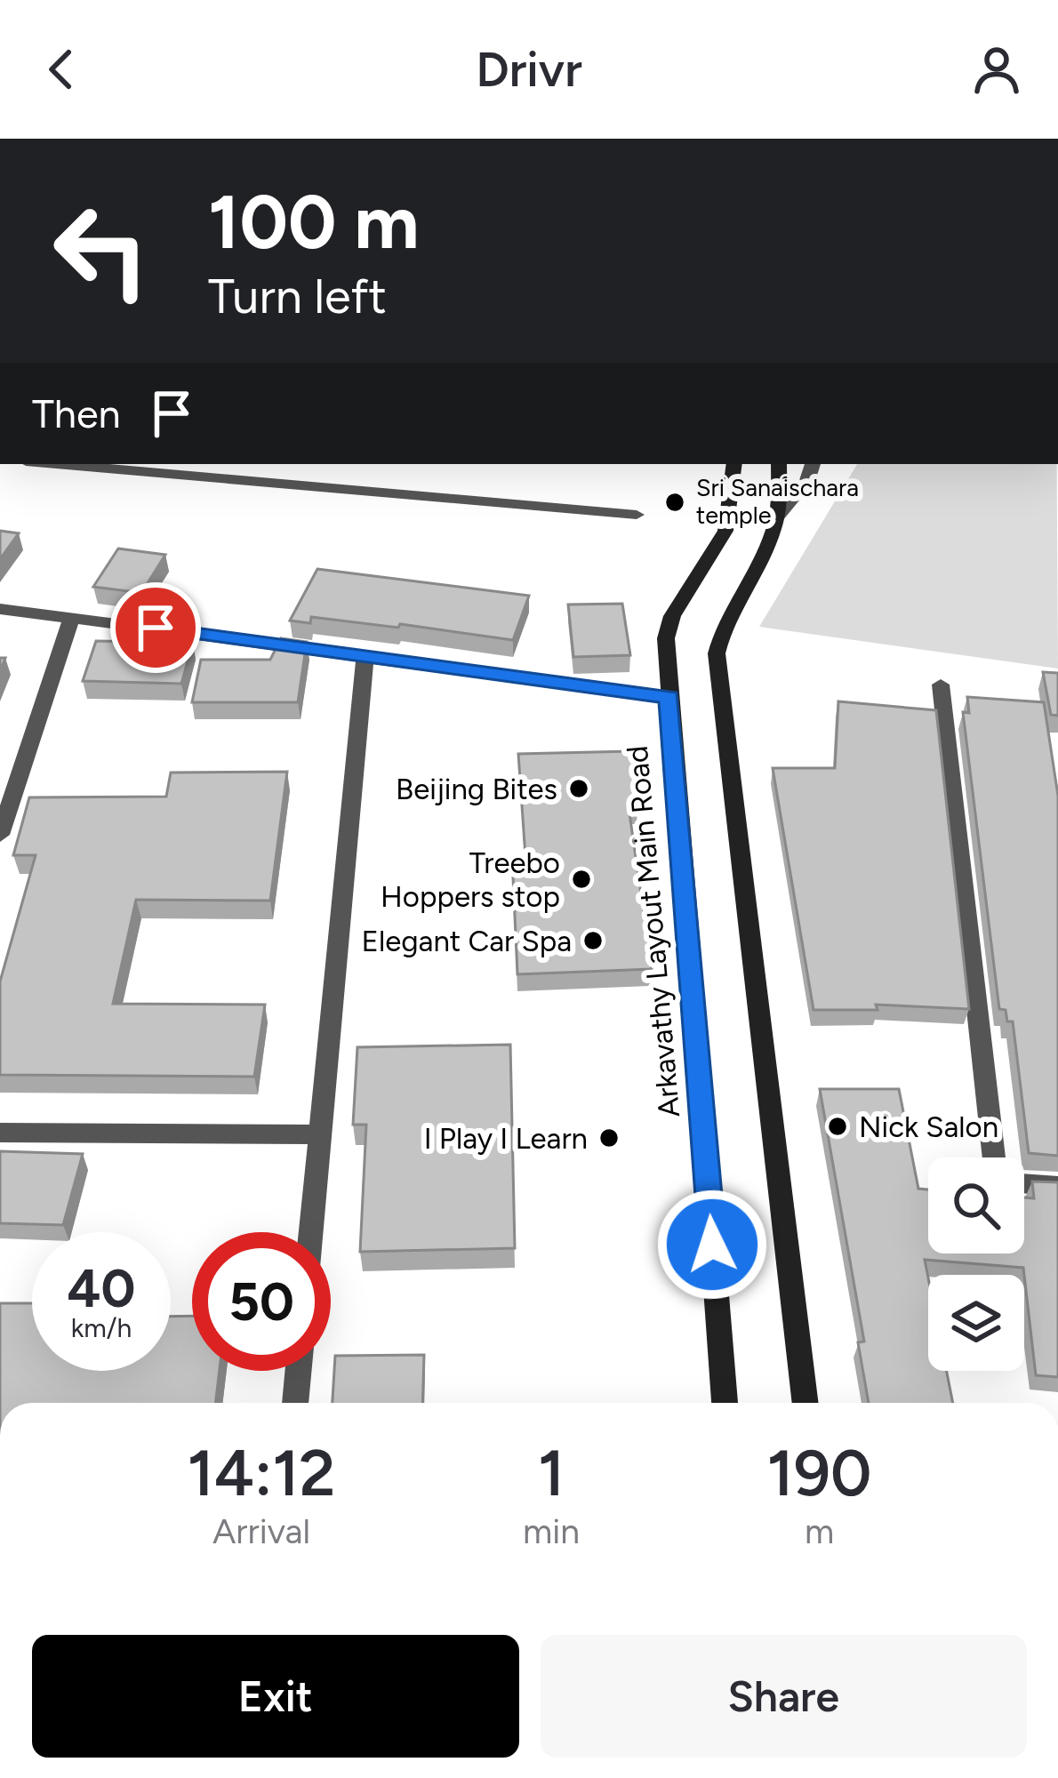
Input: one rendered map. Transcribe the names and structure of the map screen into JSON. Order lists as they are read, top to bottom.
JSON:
{
  "streets": {
    "main road": ["Arkavathy Layout Main Road"]
  },
  "places": [
    "Sri Sanaischara temple",
    "Beijing Bites",
    "Treebo Hoppers stop",
    "Elegant Car Spa",
    "Nick Salon",
    "I Play I Learn"
  ],
  "page": {
    "header": "Drivr",
    "turn": ["100 m", "Turn left"],
    "then": "Then",
    "speed": "40 km/h",
    "limit": "50",
    "eta": [
      "14:12",
      "Arrival",
      "1",
      "min",
      "190",
      "m"
    ],
    "buttons": ["Exit", "Share"]
  }
}
